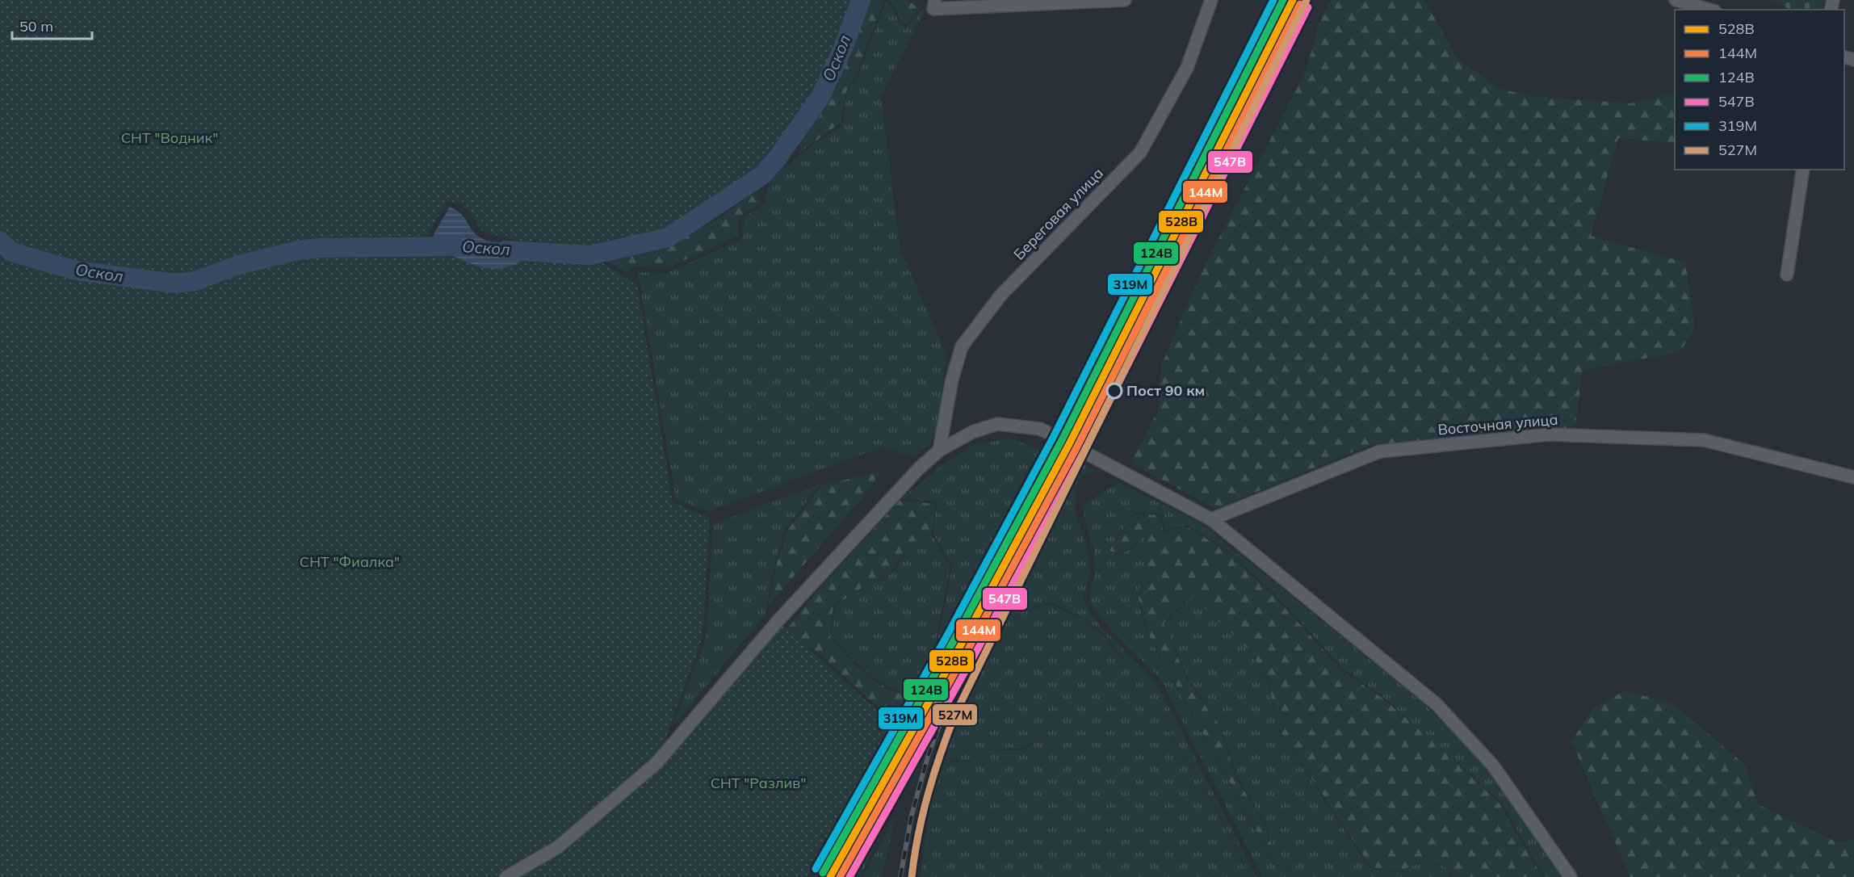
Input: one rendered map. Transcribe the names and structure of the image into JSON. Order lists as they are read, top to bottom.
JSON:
{
  "streets": {
    "street": ["Береговая улица", "Восточная улица"]
  },
  "water": ["Оскол"],
  "parks": ["СНТ \"Водник\"", "СНТ \"Фиалка\"", "СНТ \"Разлив\""],
  "places": ["Пост 90 км"],
  "lines": [
    "transit line 528В",
    "transit line 124В",
    "transit line 319М",
    "transit line 527М",
    "transit line 144М",
    "transit line 547В"
  ],
  "legend": [
    "528В",
    "144М",
    "124В",
    "547В",
    "319М",
    "527М"
  ],
  "scale_bar": "50 m"
}
